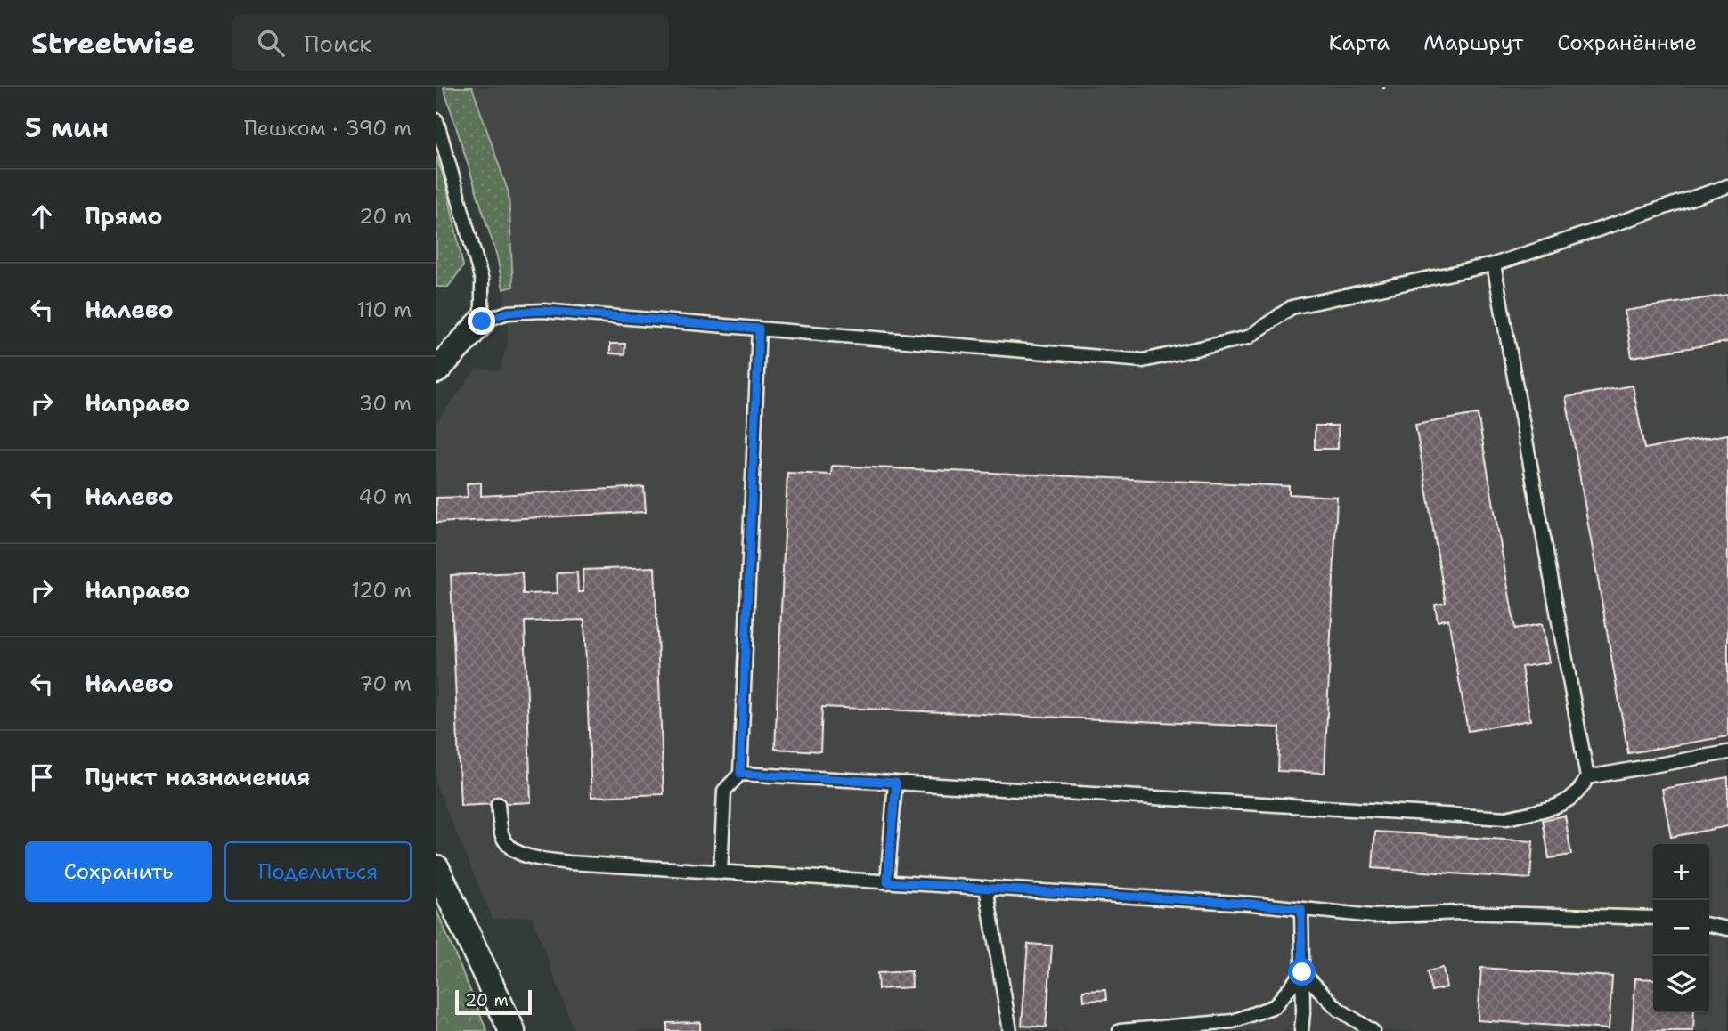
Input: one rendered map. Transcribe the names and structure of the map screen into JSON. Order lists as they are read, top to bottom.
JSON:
{
  "scale_bar": "20 m",
  "page": {
    "header": "Streetwise",
    "search": "Поиск",
    "nav": ["Карта", "Маршрут", "Сохранённые"],
    "heading": ["5 мин", "Пешком · 390 m"],
    "list": [
      ["Прямо", "20 m"],
      ["Налево", "110 m"],
      ["Направо", "30 m"],
      ["Налево", "40 m"],
      ["Направо", "120 m"],
      ["Налево", "70 m"],
      "Пункт назначения"
    ],
    "buttons": ["Сохранить", "Поделиться"],
    "map_buttons": ["+", "−"],
    "scale": "20 m"
  }
}
